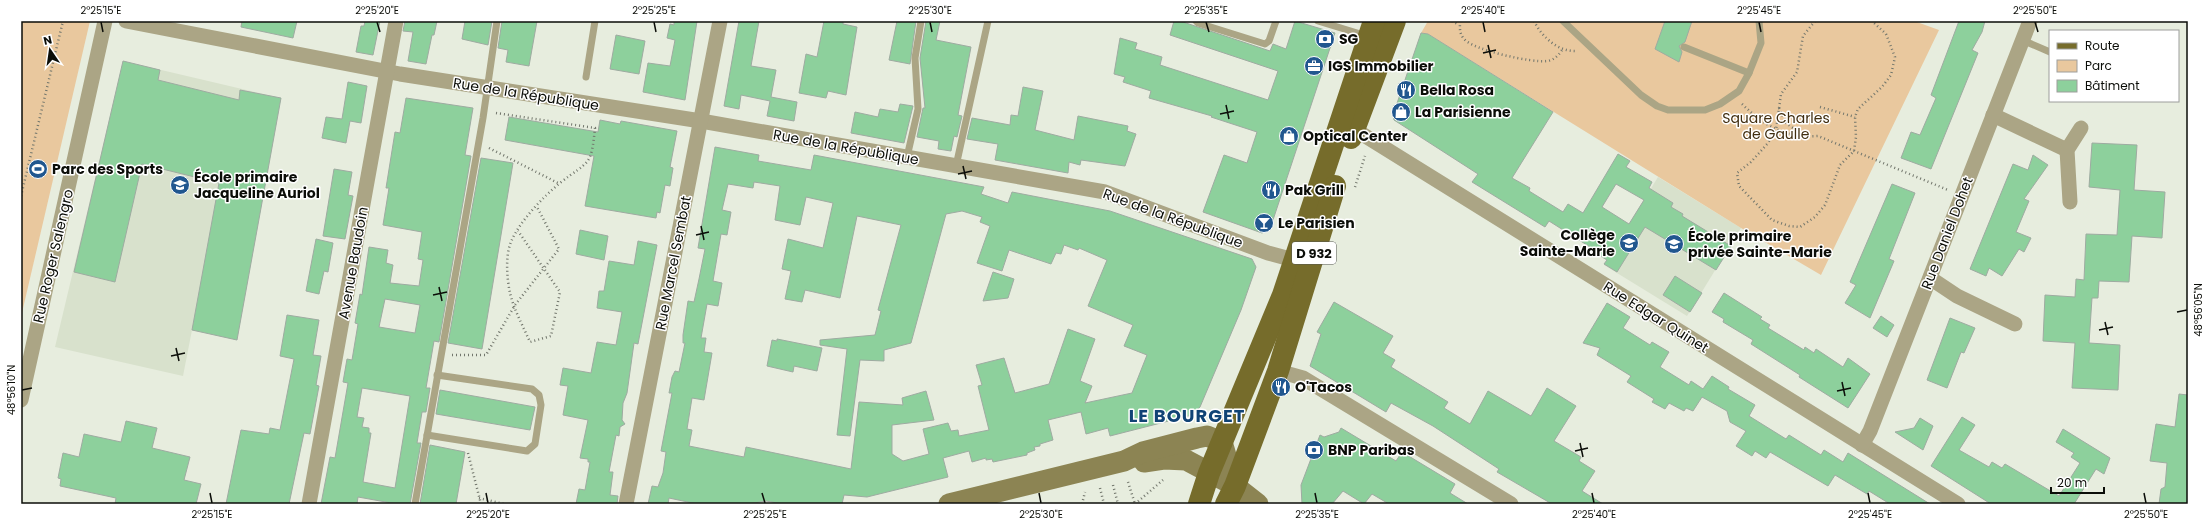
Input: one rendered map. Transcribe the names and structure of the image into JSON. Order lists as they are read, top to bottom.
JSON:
{
  "streets": {
    "main road": ["D 932"],
    "street": [
      "Rue de la République",
      "Rue Daniel Dohet",
      "Rue Roger Salengro",
      "Avenue Baudoin",
      "Rue Marcel Sembat",
      "Rue Edgar Quinet"
    ]
  },
  "crossings": [
    ["Rue de la République", "D 932"],
    ["Rue de la République", "Avenue Baudoin"],
    ["Rue de la République", "Rue Marcel Sembat"],
    ["Rue Daniel Dohet", "Rue Edgar Quinet"],
    ["D 932", "Rue Edgar Quinet"]
  ],
  "districts": ["LE BOURGET"],
  "parks": ["Square Charles de Gaulle"],
  "places": {
    "bank": ["SG", "BNP Paribas"],
    "office": ["IGS Immobilier"],
    "restaurant": ["Bella Rosa", "Pak Grill", "O'Tacos"],
    "shop": ["La Parisienne", "Optical Center"],
    "sports": ["Parc des Sports"],
    "school or university": ["École primaire Jacqueline Auriol", "Collège Sainte-Marie", "École primaire privée Sainte-Marie"],
    "bar": ["Le Parisien"]
  },
  "legend": ["Route", "Parc", "Bâtiment"],
  "scale_bar": "20 m",
  "north": "top",
  "coordinates": [
    "2°25'15\"E",
    "2°25'20\"E",
    "2°25'25\"E",
    "2°25'30\"E",
    "2°25'35\"E",
    "2°25'40\"E",
    "2°25'45\"E",
    "2°25'50\"E",
    "48°56'05\"N",
    "48°56'10\"N"
  ]
}
